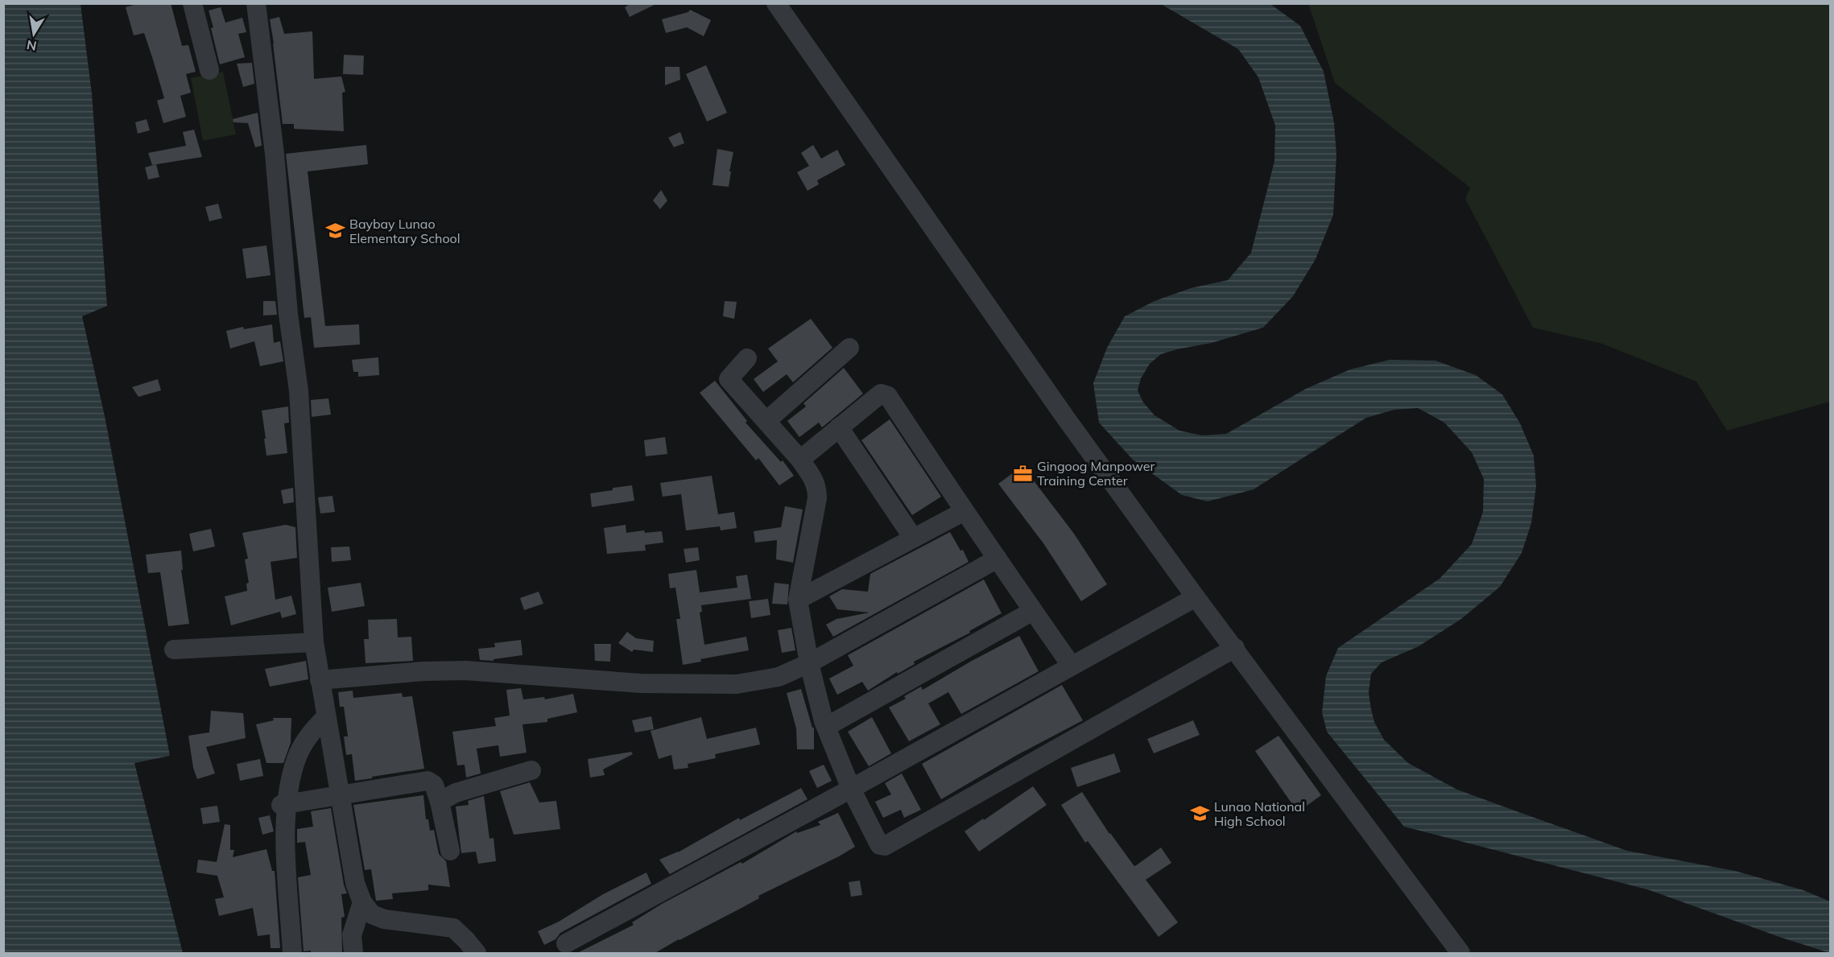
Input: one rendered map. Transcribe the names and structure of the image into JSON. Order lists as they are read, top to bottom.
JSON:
{
  "places": {
    "school or university": ["Baybay Lunao Elementary School", "Lunao National High School"],
    "office": ["Gingoog Manpower Training Center"]
  },
  "north": "bottom"
}
